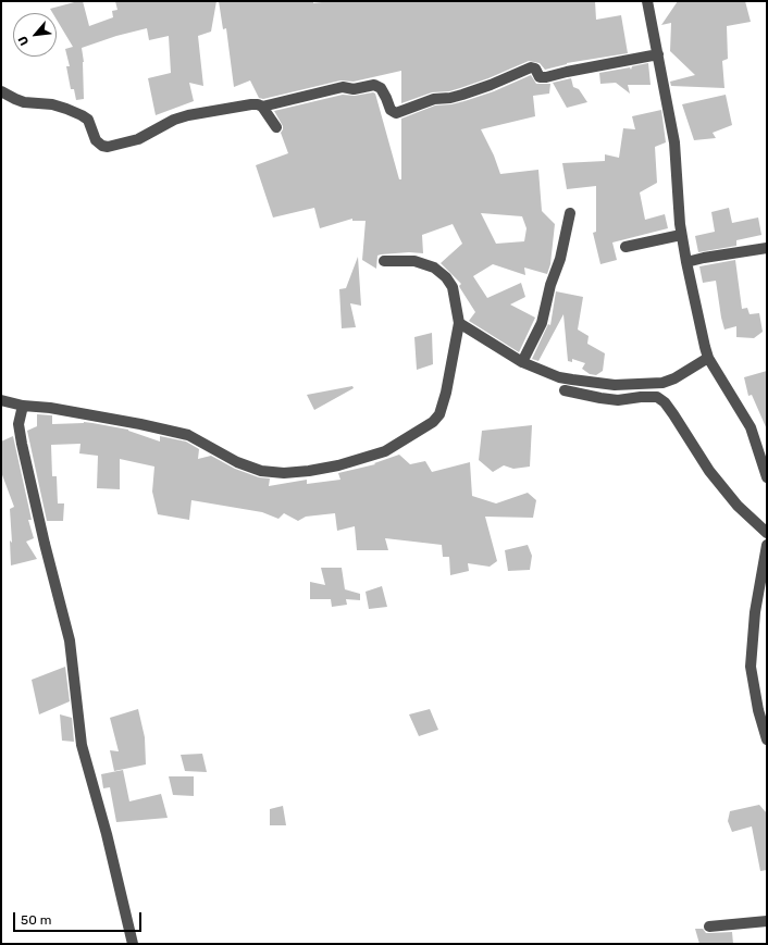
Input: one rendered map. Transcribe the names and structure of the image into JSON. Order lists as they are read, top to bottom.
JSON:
{
  "scale_bar": "50 m",
  "north": "bottom left"
}
